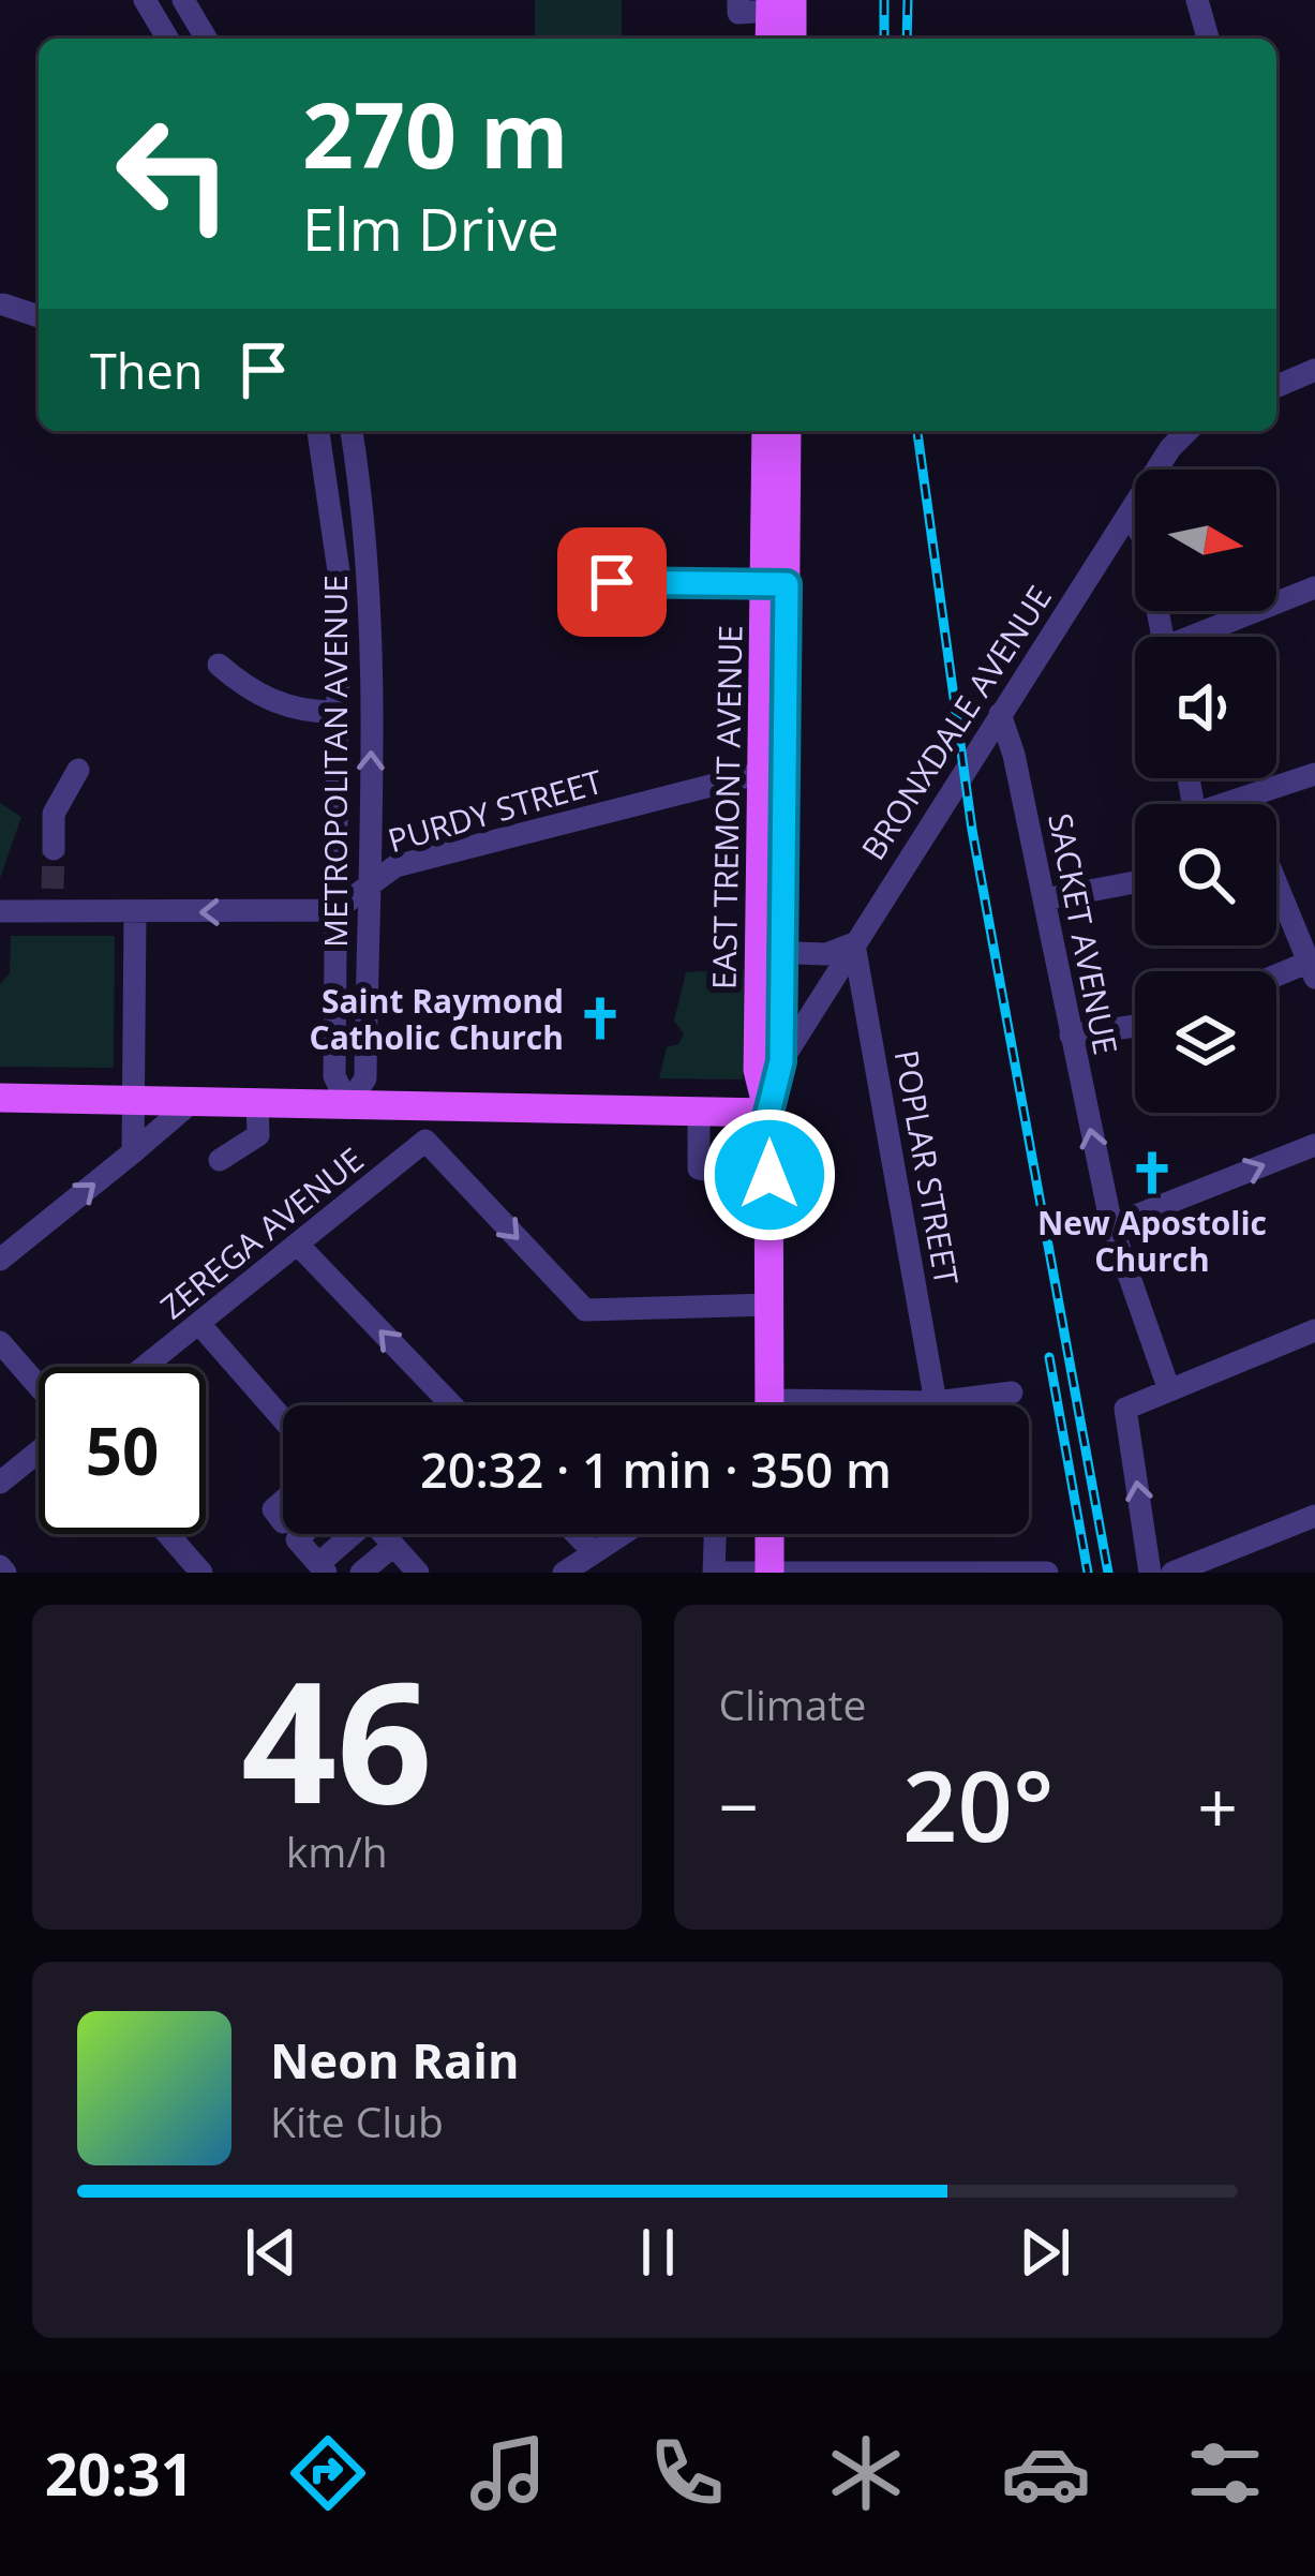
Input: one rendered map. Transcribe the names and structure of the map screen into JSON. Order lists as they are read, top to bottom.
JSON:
{
  "streets": {
    "main road": ["EAST TREMONT AVENUE"],
    "street": [
      "BRONXDALE AVENUE",
      "METROPOLITAN AVENUE",
      "PURDY STREET",
      "SACKET AVENUE",
      "POPLAR STREET",
      "ZEREGA AVENUE"
    ]
  },
  "crossings": [
    ["BRONXDALE AVENUE", "EAST TREMONT AVENUE"],
    ["BRONXDALE AVENUE", "SACKET AVENUE"],
    ["BRONXDALE AVENUE", "POPLAR STREET"],
    ["METROPOLITAN AVENUE", "PURDY STREET"],
    ["EAST TREMONT AVENUE", "PURDY STREET"]
  ],
  "places": {
    "church": ["Saint Raymond Catholic Church", "New Apostolic Church"]
  },
  "north": "right",
  "page": {
    "turn": ["270 m", "Elm Drive"],
    "then": "Then",
    "limit": "50",
    "trip": "20:32 · 1 min · 350 m",
    "tile": [
      ["46", "km/h"],
      "Climate"
    ],
    "heat": ["−", "20°", "+"],
    "song": ["Neon Rain", "Kite Club"],
    "tabs": "20:31"
  }
}
